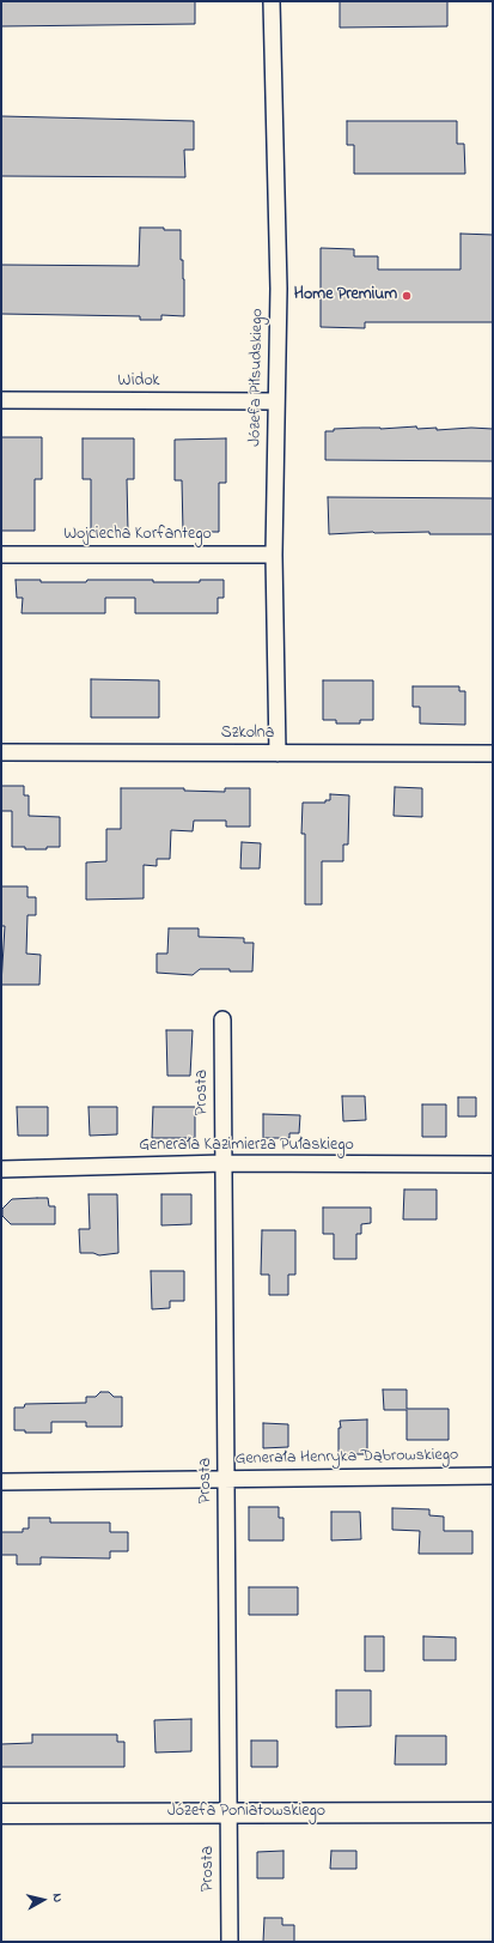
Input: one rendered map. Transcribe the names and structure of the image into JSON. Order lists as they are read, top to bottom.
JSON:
{
  "streets": {
    "street": [
      "Józefa Piłsudskiego",
      "Widok",
      "Wojciecha Korfantego",
      "Szkolna",
      "Prosta",
      "Generała Kazimierza Pułaskiego",
      "Generała Henryka Dąbrowskiego",
      "Józefa Poniatowskiego"
    ]
  },
  "crossings": [
    ["Józefa Piłsudskiego", "Widok"],
    ["Józefa Piłsudskiego", "Wojciecha Korfantego"],
    ["Józefa Piłsudskiego", "Szkolna"],
    ["Prosta", "Generała Kazimierza Pułaskiego"],
    ["Prosta", "Generała Henryka Dąbrowskiego"],
    ["Prosta", "Józefa Poniatowskiego"]
  ],
  "places": ["Home Premium"],
  "north": "right"
}
